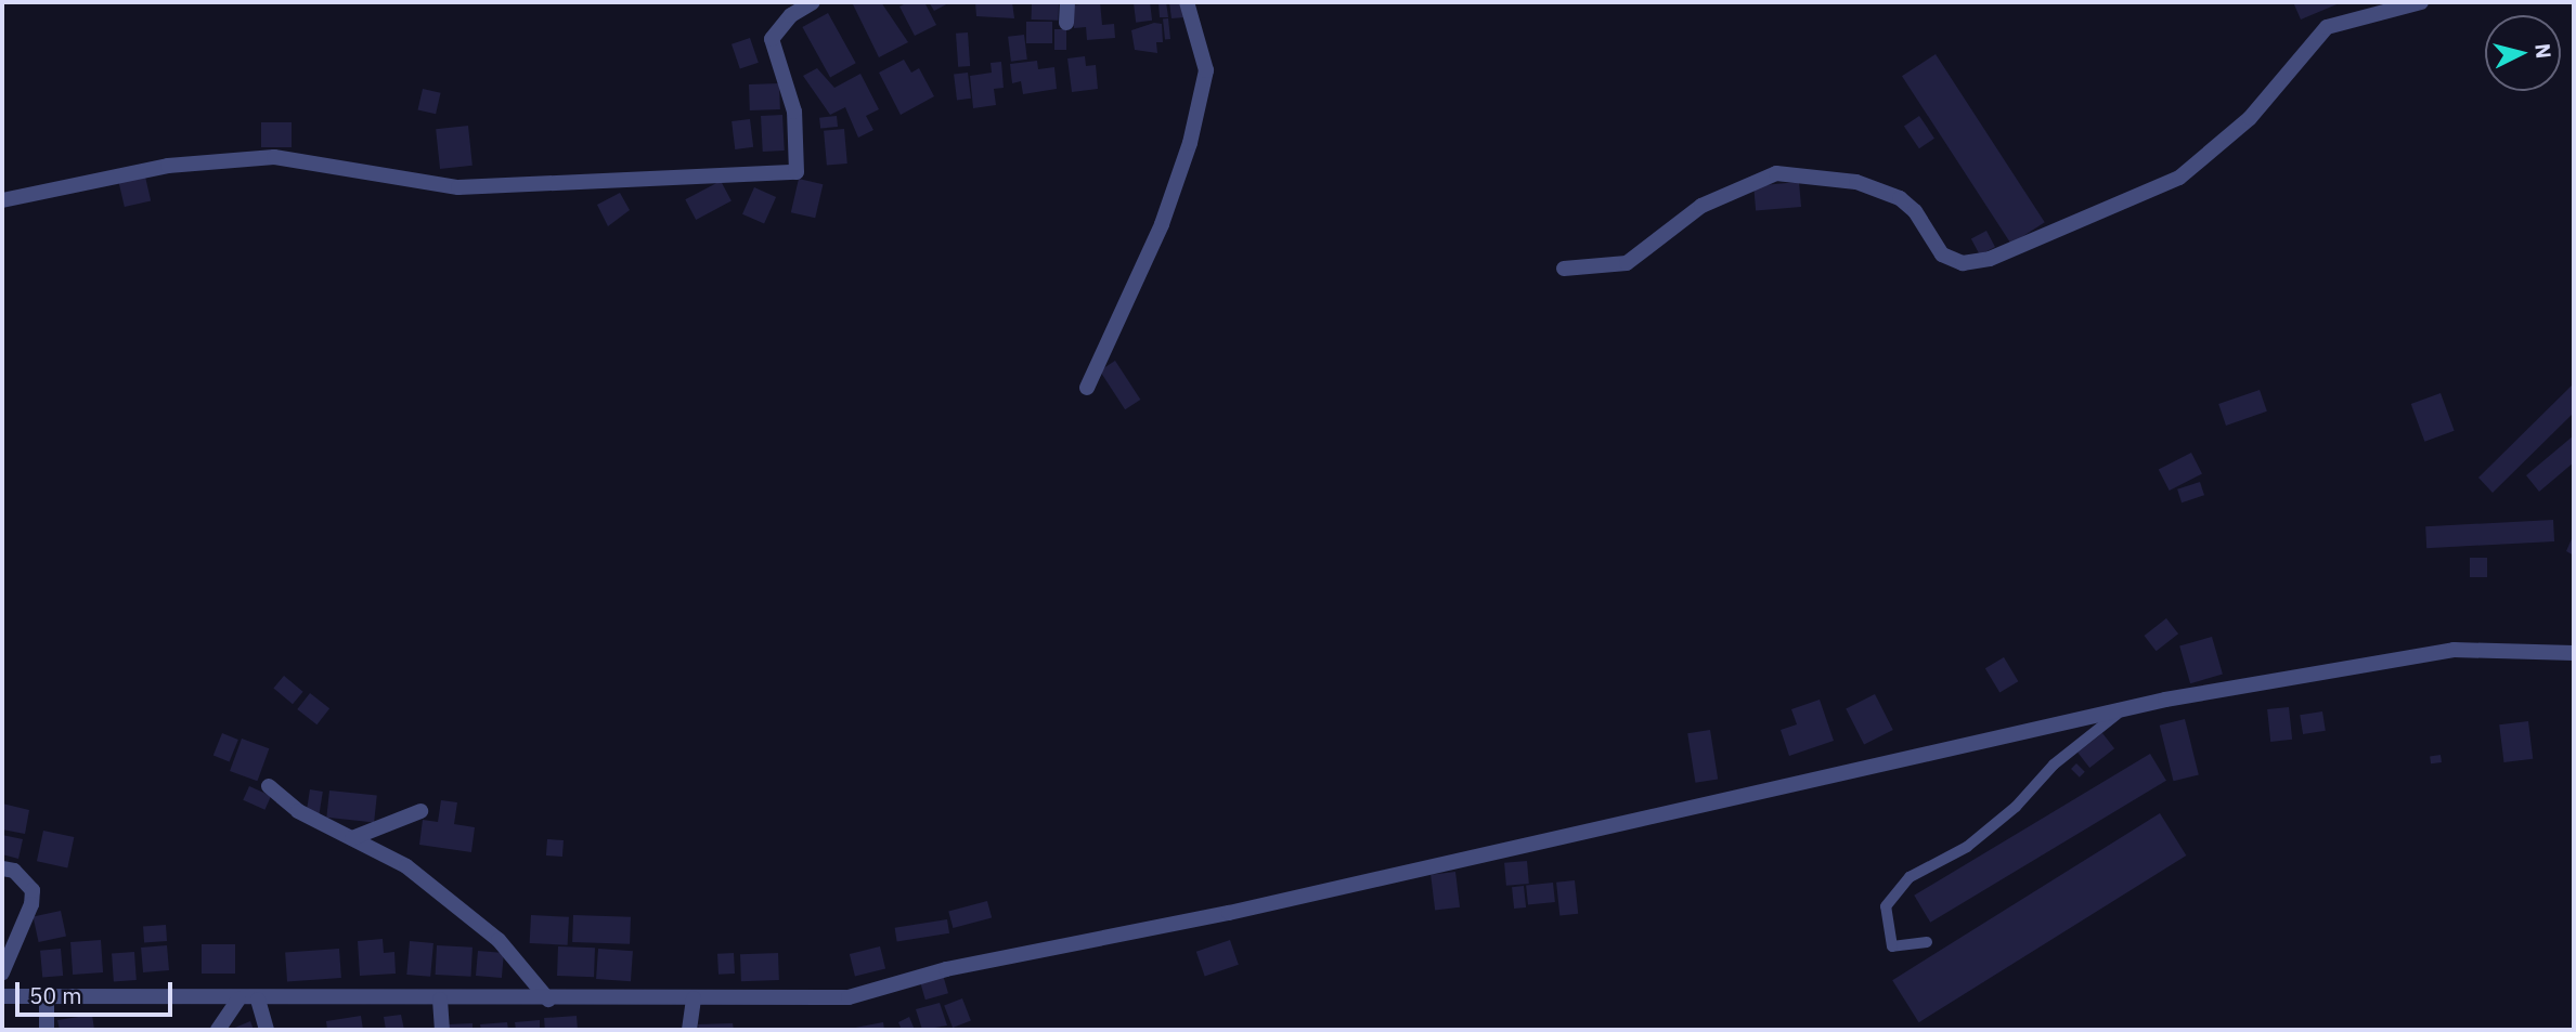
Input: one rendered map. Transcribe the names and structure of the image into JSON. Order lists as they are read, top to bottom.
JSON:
{
  "scale_bar": "50 m",
  "north": "right"
}
